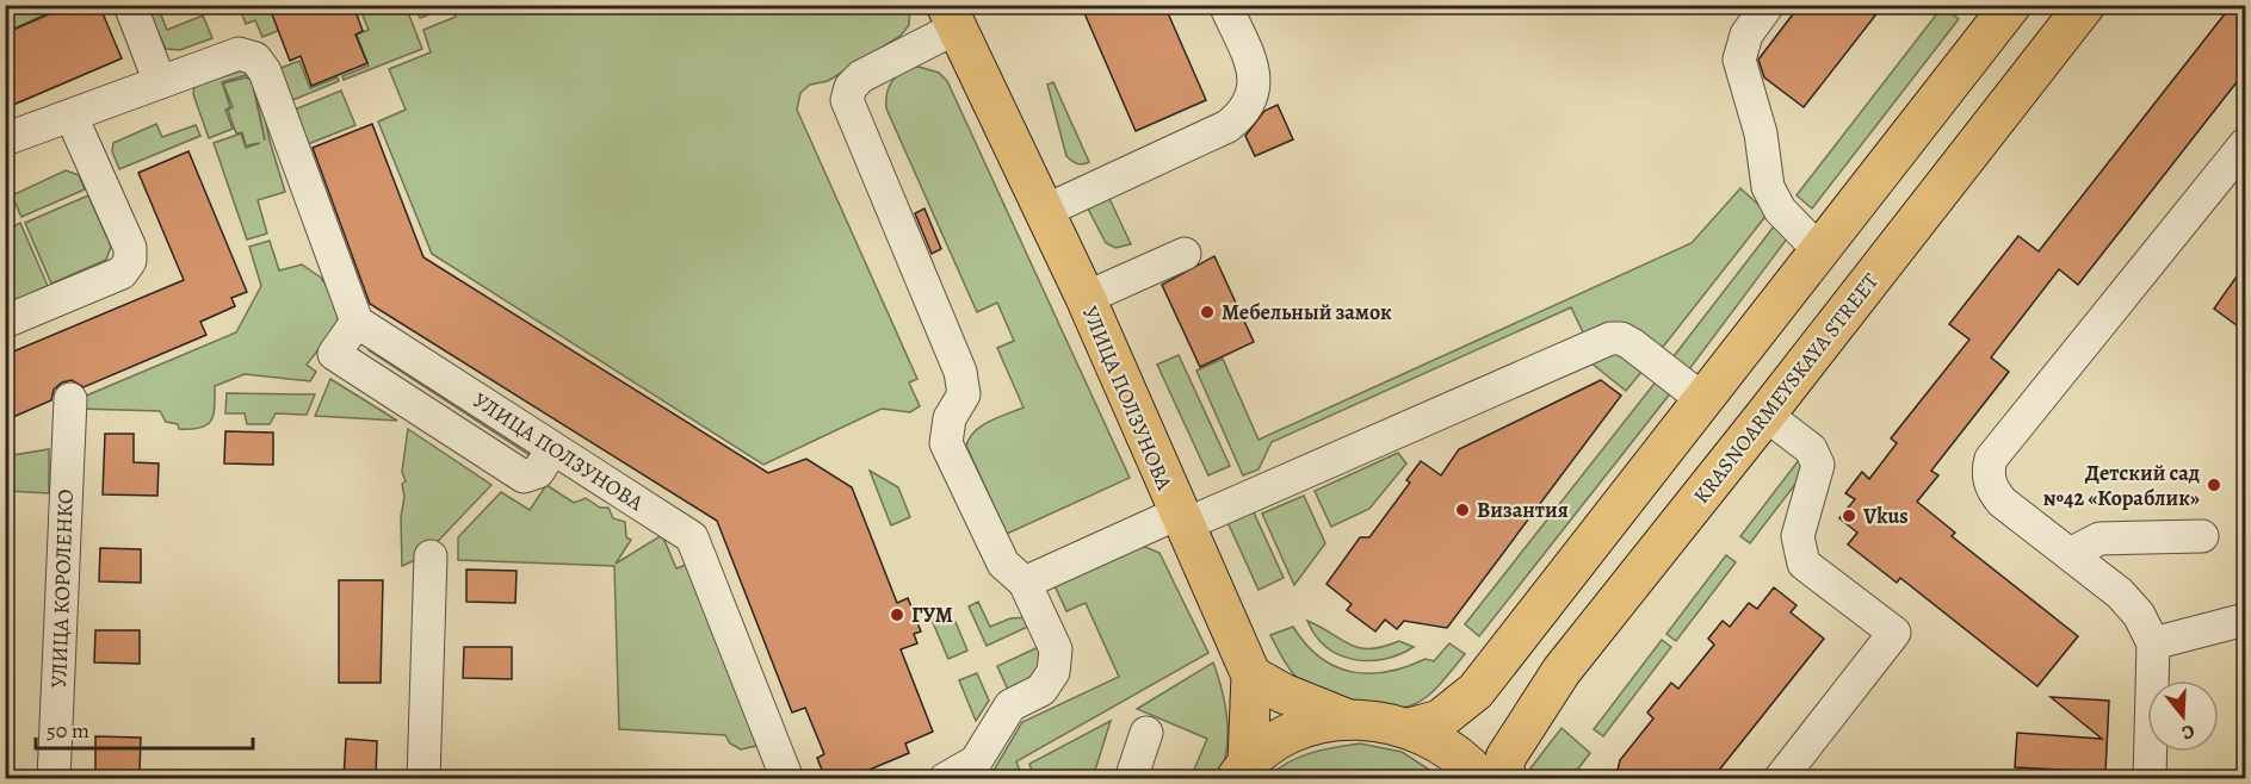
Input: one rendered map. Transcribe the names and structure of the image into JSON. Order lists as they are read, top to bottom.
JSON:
{
  "streets": {
    "main road": ["KRASNOARMEYSKAYA STREET", "УЛИЦА ПОЛЗУНОВА"],
    "lane": ["УЛИЦА КОРОЛЕНКО"]
  },
  "places": [
    "Мебельный замок",
    "Детский сад №42 «Кораблик»",
    "Византия",
    "Vkus",
    "ГУМ"
  ],
  "scale_bar": "50 m",
  "north": "bottom"
}
